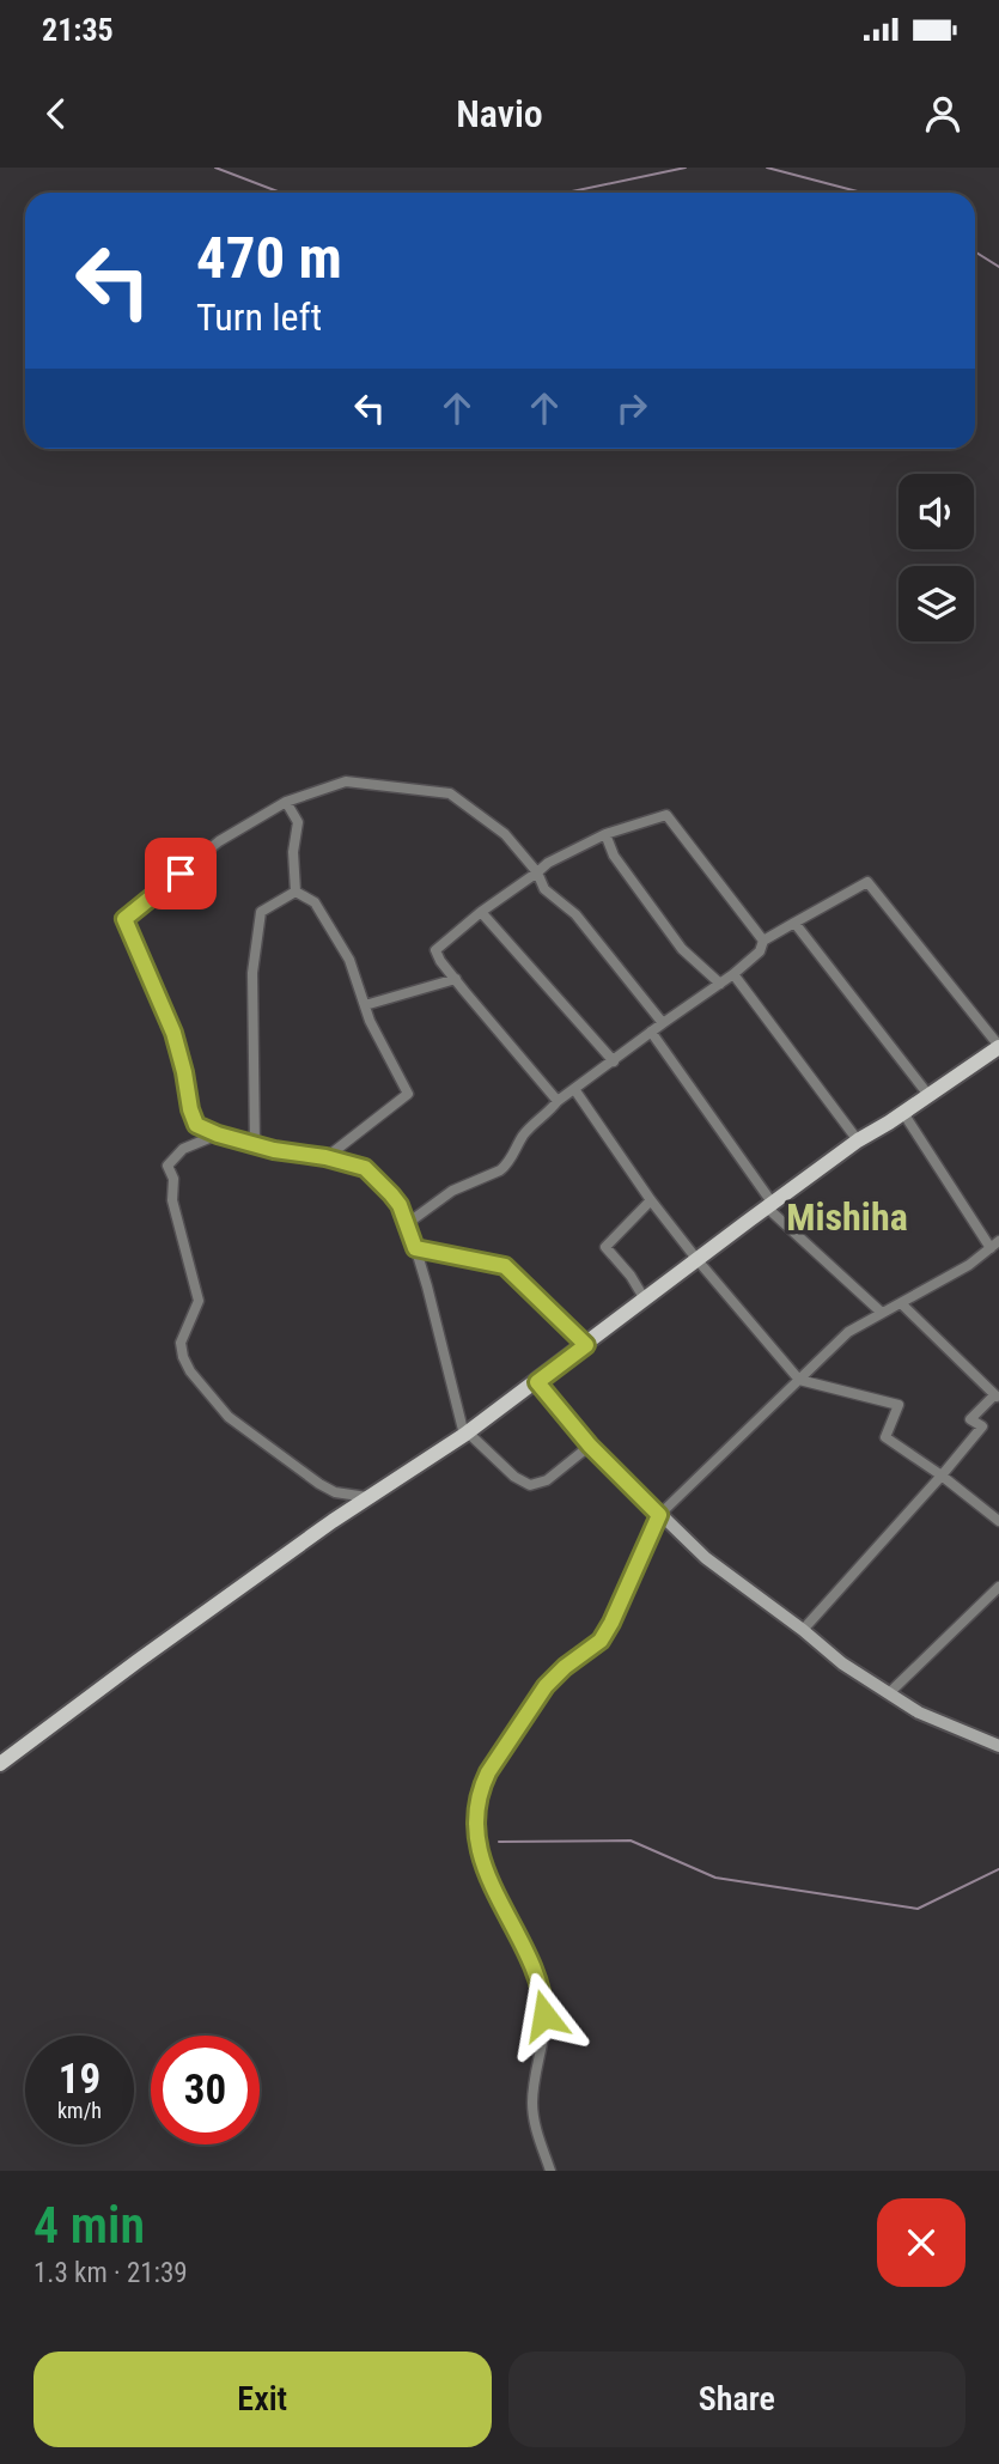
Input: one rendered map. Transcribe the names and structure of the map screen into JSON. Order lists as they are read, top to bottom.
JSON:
{
  "districts": ["Mishiha"],
  "page": {
    "status": "21:35",
    "header": "Navio",
    "turn": ["470 m", "Turn left"],
    "speed": "19 km/h",
    "limit": "30",
    "heading": ["4 min", "1.3 km · 21:39"],
    "buttons": ["Exit", "Share"]
  }
}
